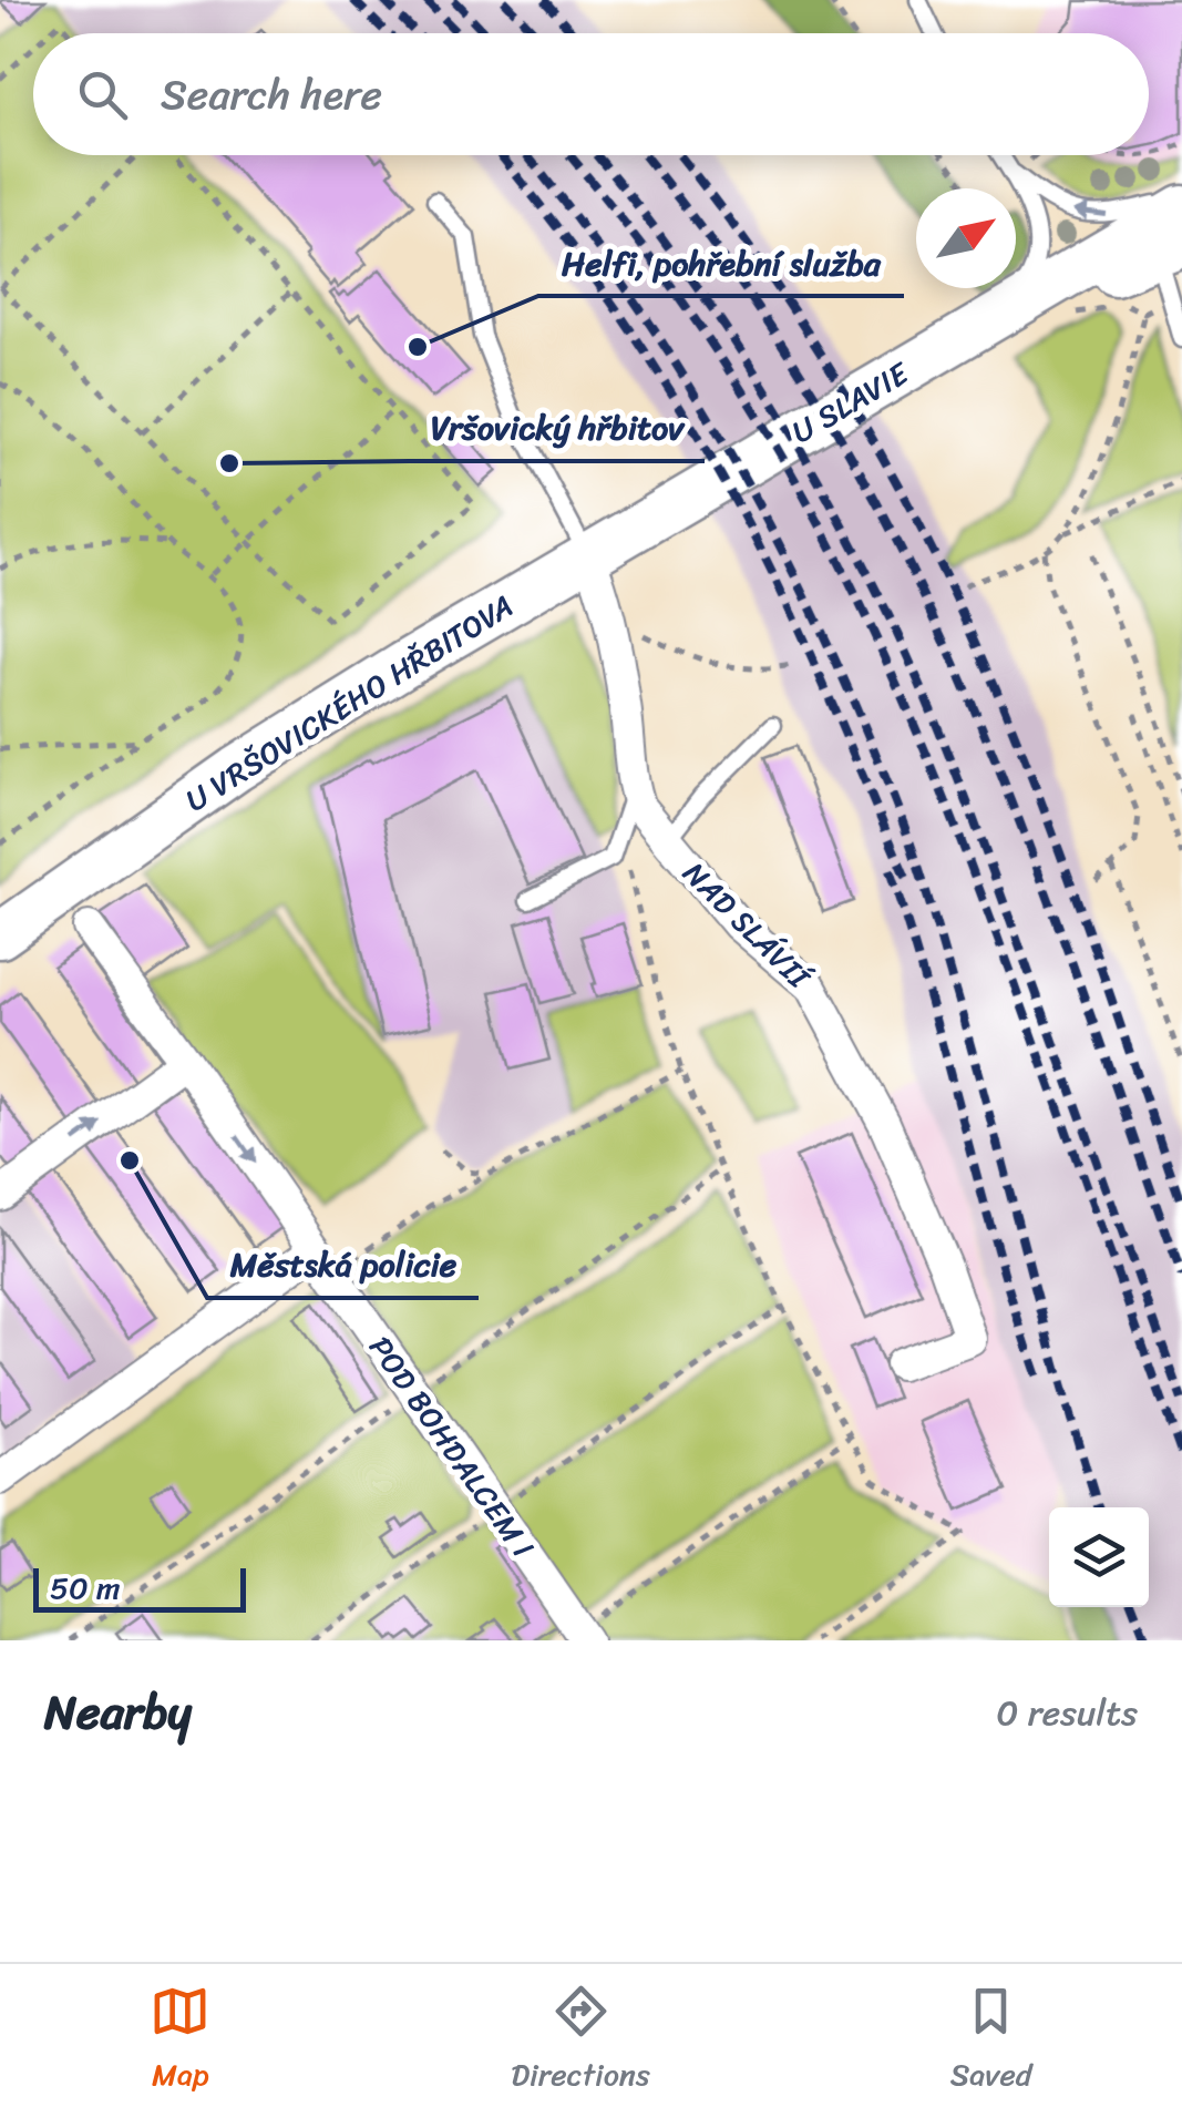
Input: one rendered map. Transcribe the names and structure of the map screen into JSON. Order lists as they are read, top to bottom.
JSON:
{
  "streets": {
    "main road": ["U SLAVIE", "U VRŠOVICKÉHO HŘBITOVA"],
    "street": ["NAD SLÁVIÍ", "POD BOHDALCEM I"]
  },
  "crossings": [
    ["U SLAVIE", "U VRŠOVICKÉHO HŘBITOVA"]
  ],
  "places": ["Helfi, pohřební služba", "Vršovický hřbitov", "Městská policie"],
  "scale_bar": "50 m",
  "north": "top right",
  "page": {
    "search": "Search here",
    "scale": "50 m",
    "heading": ["Nearby", "0 results"],
    "nav": ["Map", "Directions", "Saved"]
  }
}
